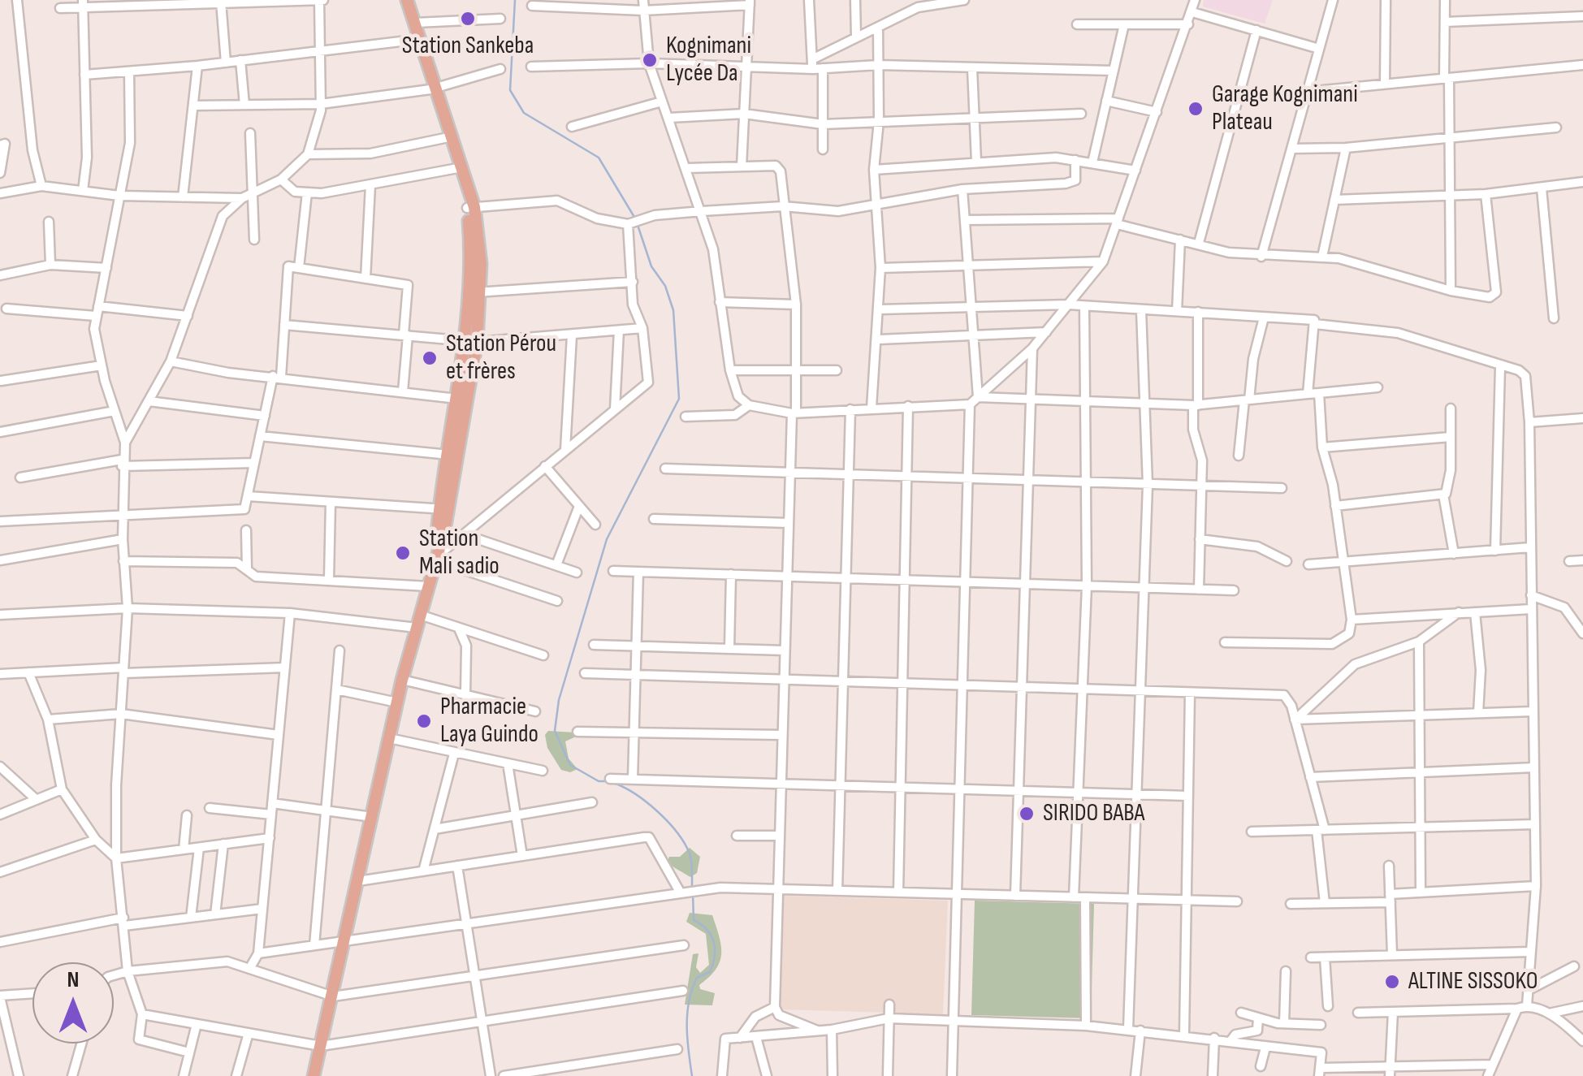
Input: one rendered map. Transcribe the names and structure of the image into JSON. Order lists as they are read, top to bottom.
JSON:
{
  "places": [
    "Station Sankeba",
    "Kognimani Lycée Da",
    "Garage Kognimani Plateau",
    "Station Pérou et frères",
    "Station Mali sadio",
    "Pharmacie Laya Guindo",
    "SIRIDO BABA",
    "ALTINE SISSOKO"
  ],
  "north": "top"
}
